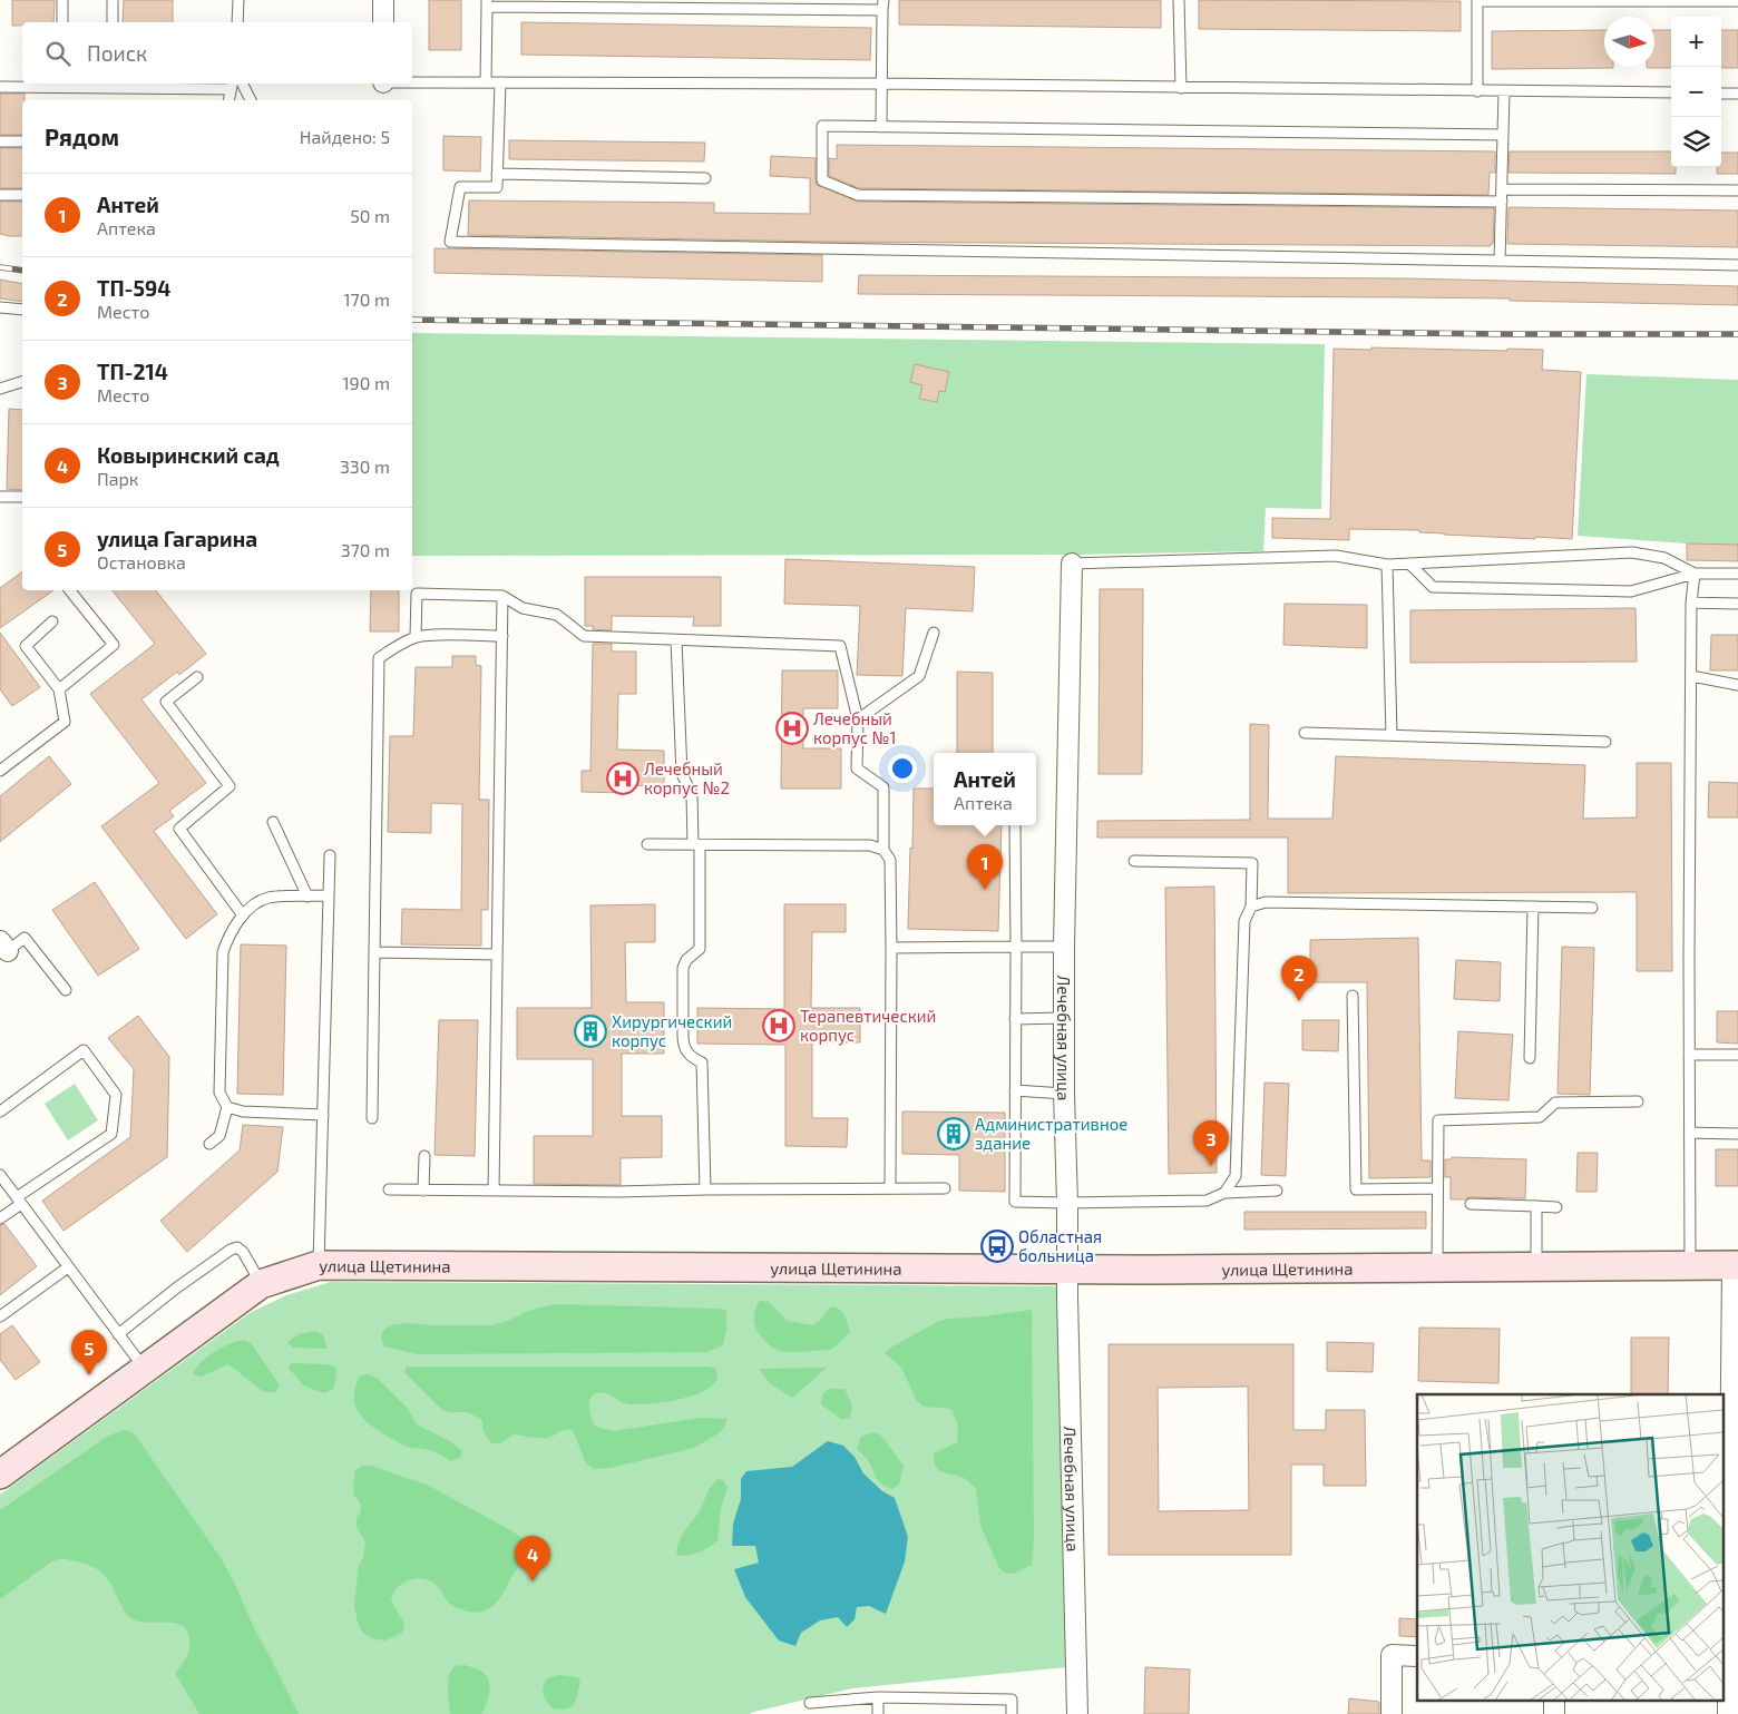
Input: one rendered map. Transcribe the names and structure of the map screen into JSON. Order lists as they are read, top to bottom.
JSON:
{
  "streets": {
    "street": ["Лечебная улица", "улица Щетинина"]
  },
  "crossings": [
    ["Лечебная улица", "улица Щетинина"]
  ],
  "places": {
    "hospital": ["Лечебный корпус №1", "Лечебный корпус №2", "Терапевтический корпус"],
    "building": ["Хирургический корпус", "Административное здание"],
    "bus stop": ["Областная больница"]
  },
  "north": "right",
  "page": {
    "map_buttons": ["+", "−"],
    "search": "Поиск",
    "heading": ["Рядом", "Найдено: 5"],
    "list": [
      {
        "mark": "1",
        "name": "Антей",
        "note": "Аптека",
        "value": "50 m"
      },
      {
        "mark": "2",
        "name": "ТП-594",
        "note": "Место",
        "value": "170 m"
      },
      {
        "mark": "3",
        "name": "ТП-214",
        "note": "Место",
        "value": "190 m"
      },
      {
        "mark": "4",
        "name": "Ковыринский сад",
        "note": "Парк",
        "value": "330 m"
      },
      {
        "mark": "5",
        "name": "улица Гагарина",
        "note": "Остановка",
        "value": "370 m"
      }
    ],
    "popup": ["Антей", "Аптека"],
    "pins": [
      "1",
      "2",
      "3",
      "5",
      "4"
    ]
  }
}
